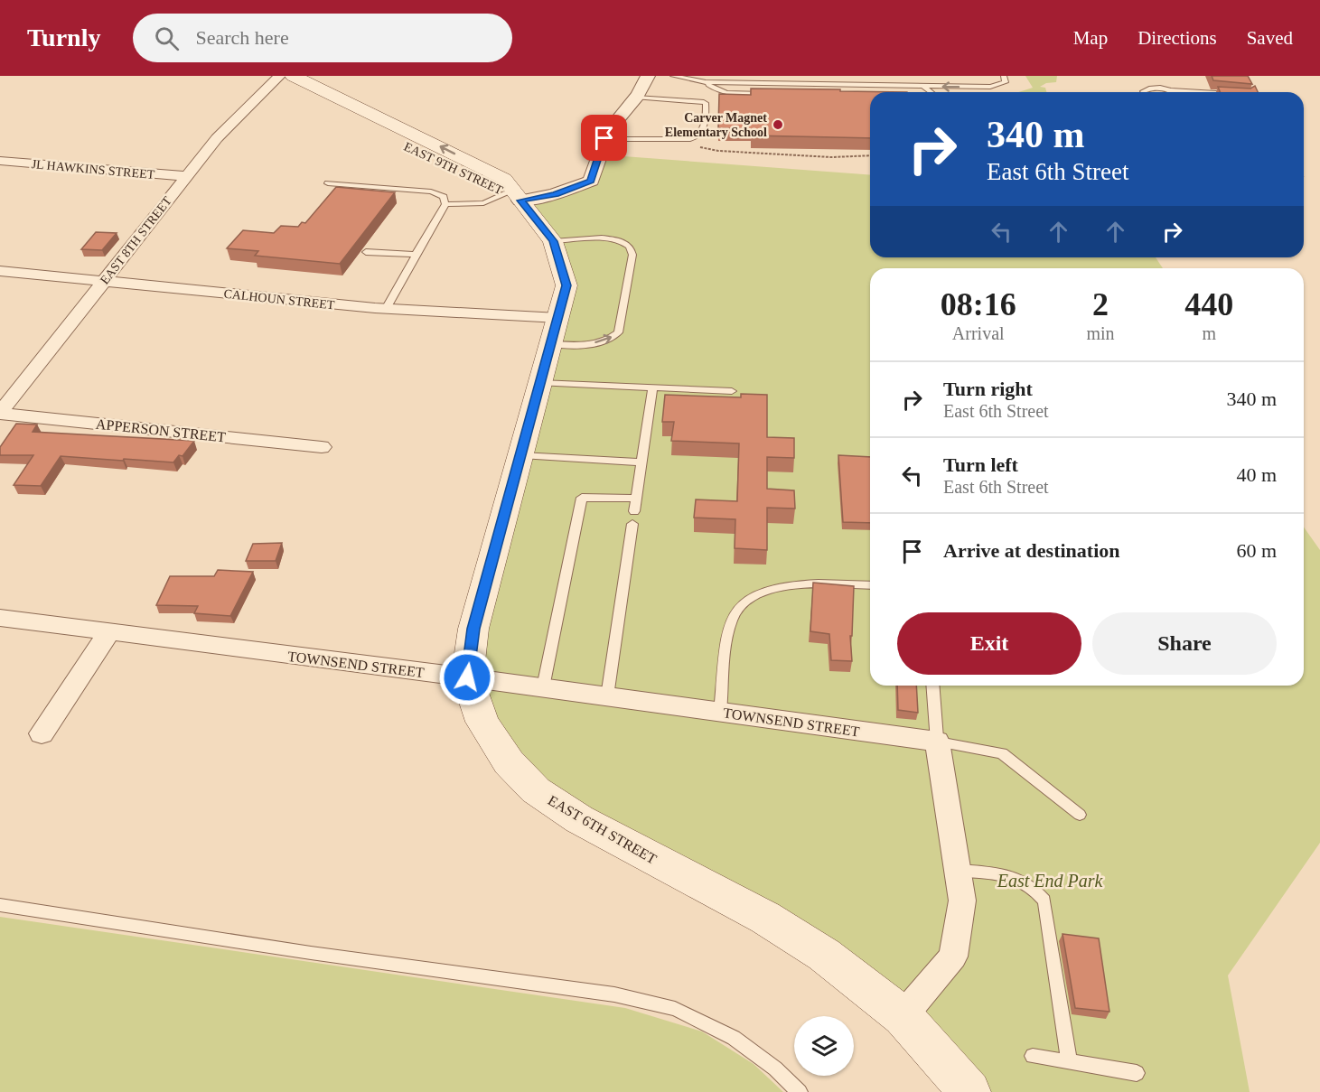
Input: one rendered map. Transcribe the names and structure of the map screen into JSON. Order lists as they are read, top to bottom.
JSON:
{
  "streets": {
    "main road": ["EAST 9TH STREET", "EAST 6TH STREET"],
    "street": [
      "JL HAWKINS STREET",
      "EAST 8TH STREET",
      "CALHOUN STREET",
      "APPERSON STREET",
      "TOWNSEND STREET"
    ]
  },
  "crossings": [
    ["EAST 9TH STREET", "EAST 8TH STREET"],
    ["EAST 9TH STREET", "EAST 6TH STREET"],
    ["JL HAWKINS STREET", "EAST 8TH STREET"],
    ["EAST 8TH STREET", "CALHOUN STREET"],
    ["EAST 8TH STREET", "APPERSON STREET"],
    ["CALHOUN STREET", "EAST 6TH STREET"],
    ["TOWNSEND STREET", "EAST 6TH STREET"]
  ],
  "parks": ["East End Park"],
  "places": ["Carver Magnet Elementary School"],
  "page": {
    "header": "Turnly",
    "search": "Search here",
    "nav": ["Map", "Directions", "Saved"],
    "turn": ["340 m", "East 6th Street"],
    "eta": [
      "08:16",
      "Arrival",
      "2",
      "min",
      "440",
      "m"
    ],
    "list": [
      {
        "name": "Turn right",
        "note": "East 6th Street",
        "value": "340 m"
      },
      {
        "name": "Turn left",
        "note": "East 6th Street",
        "value": "40 m"
      },
      {
        "name": "Arrive at destination",
        "value": "60 m"
      }
    ],
    "buttons": ["Exit", "Share"]
  }
}
